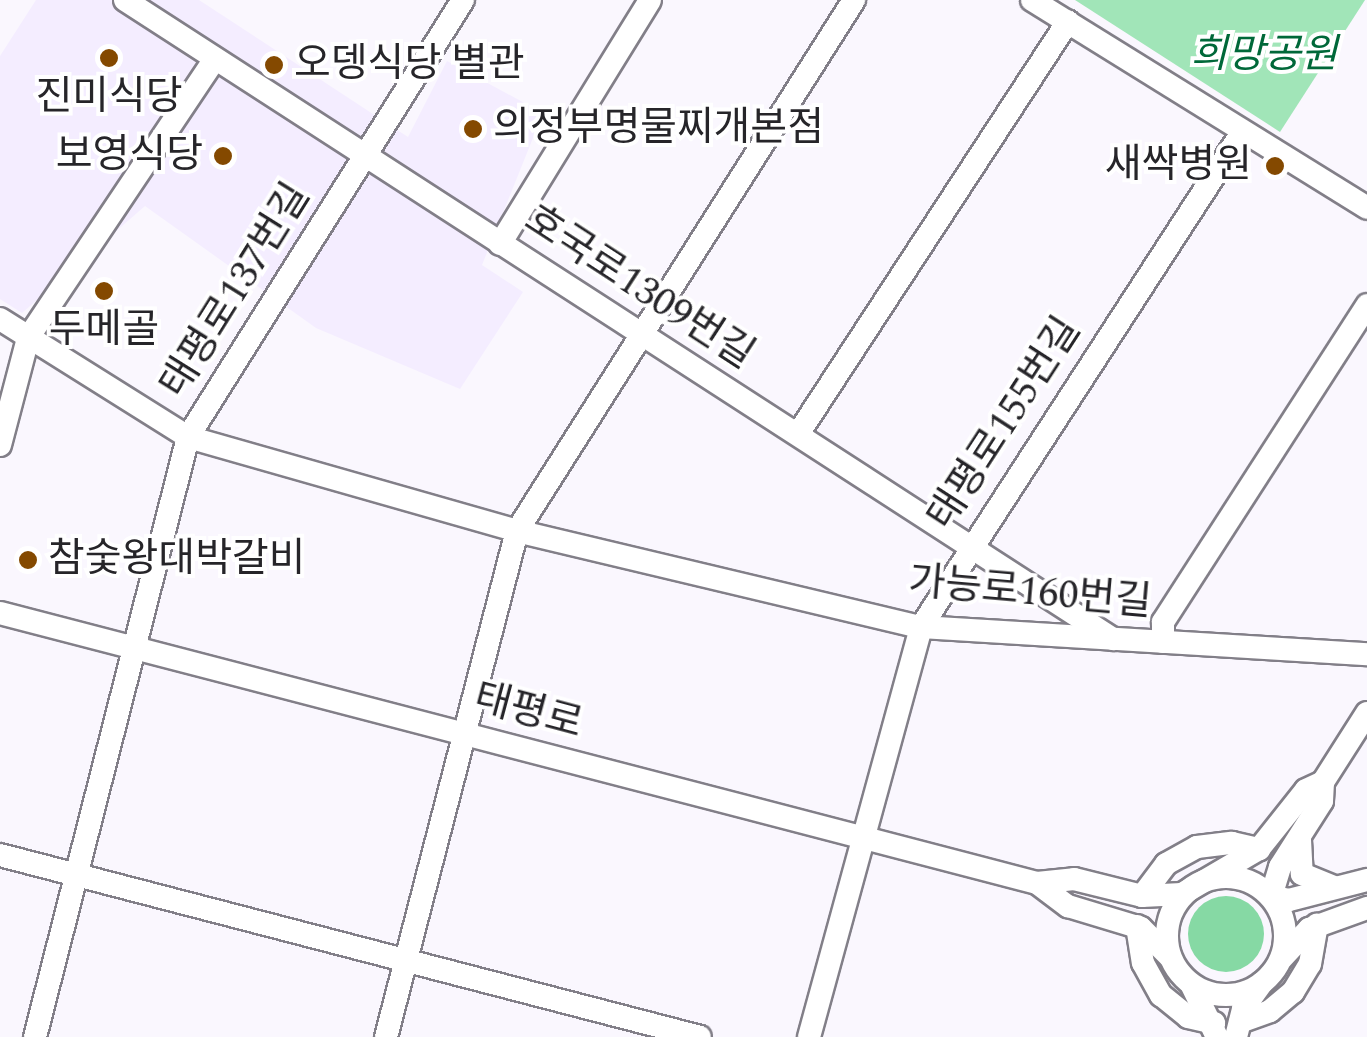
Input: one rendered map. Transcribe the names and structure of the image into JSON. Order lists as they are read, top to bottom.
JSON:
{
  "streets": {
    "street": [
      "호국로1309번길",
      "태평로137번길",
      "태평로155번길",
      "가능로160번길",
      "태평로"
    ]
  },
  "crossings": [
    ["호국로1309번길", "태평로137번길"],
    ["호국로1309번길", "태평로155번길"],
    ["호국로1309번길", "가능로160번길"],
    ["태평로137번길", "가능로160번길"],
    ["태평로137번길", "태평로"],
    ["태평로155번길", "가능로160번길"],
    ["태평로155번길", "태평로"]
  ],
  "parks": ["희망공원"],
  "places": [
    "진미식당",
    "오뎅식당 별관",
    "의정부명물찌개본점",
    "보영식당",
    "새싹병원",
    "두메골",
    "참숯왕대박갈비"
  ]
}
